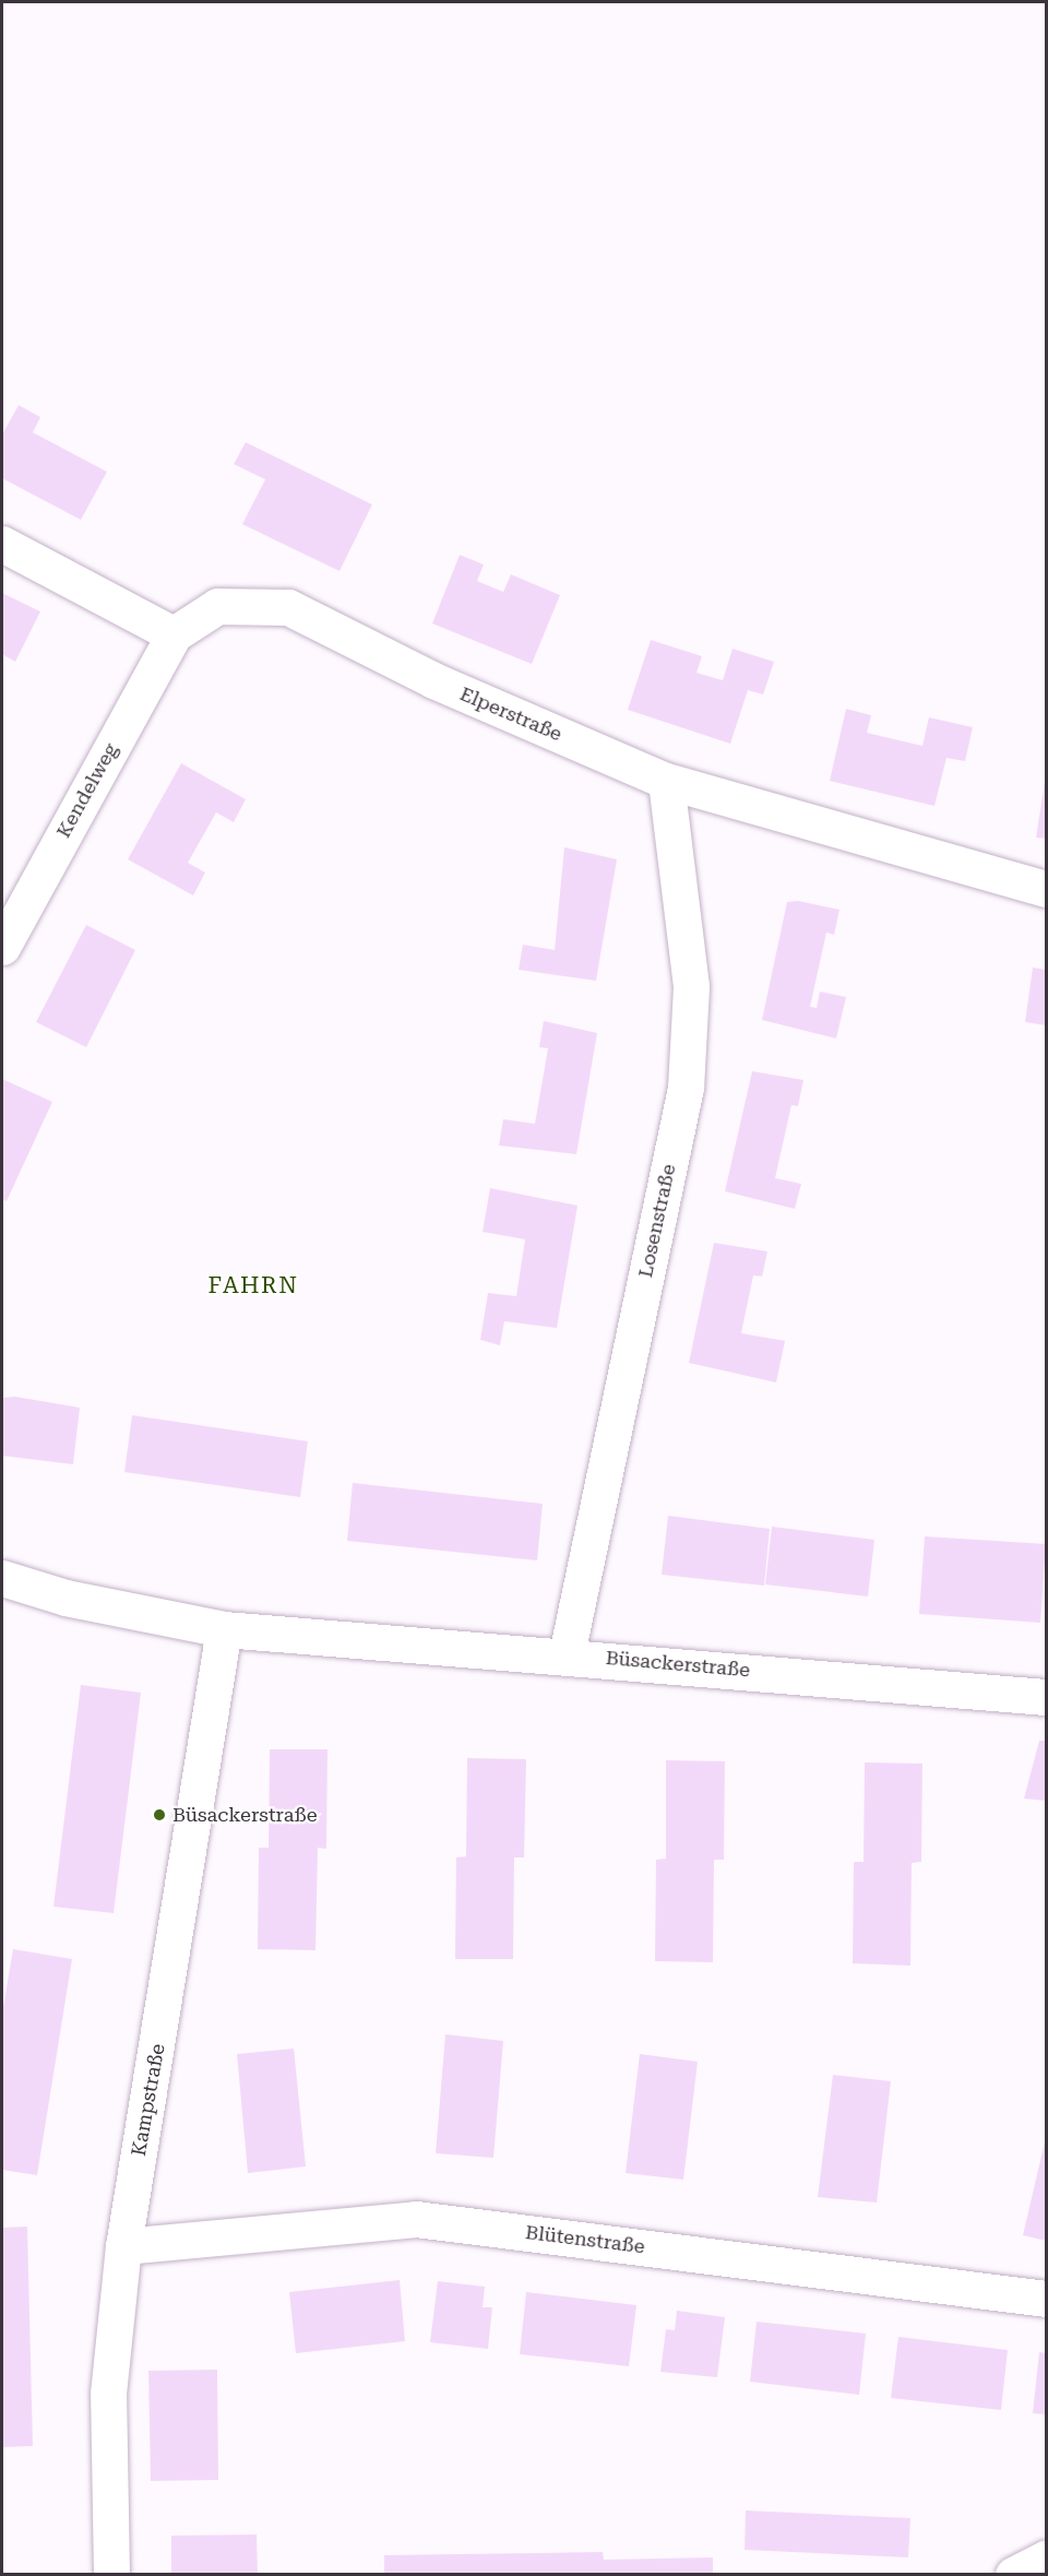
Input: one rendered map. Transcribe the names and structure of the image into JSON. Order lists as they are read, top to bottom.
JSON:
{
  "streets": {
    "street": [
      "Elperstraße",
      "Kendelweg",
      "Losenstraße",
      "Büsackerstraße",
      "Kampstraße",
      "Blütenstraße"
    ]
  },
  "crossings": [
    ["Elperstraße", "Kendelweg"],
    ["Elperstraße", "Losenstraße"],
    ["Losenstraße", "Büsackerstraße"],
    ["Büsackerstraße", "Kampstraße"],
    ["Kampstraße", "Blütenstraße"]
  ],
  "districts": ["FAHRN"],
  "places": ["Büsackerstraße"]
}
